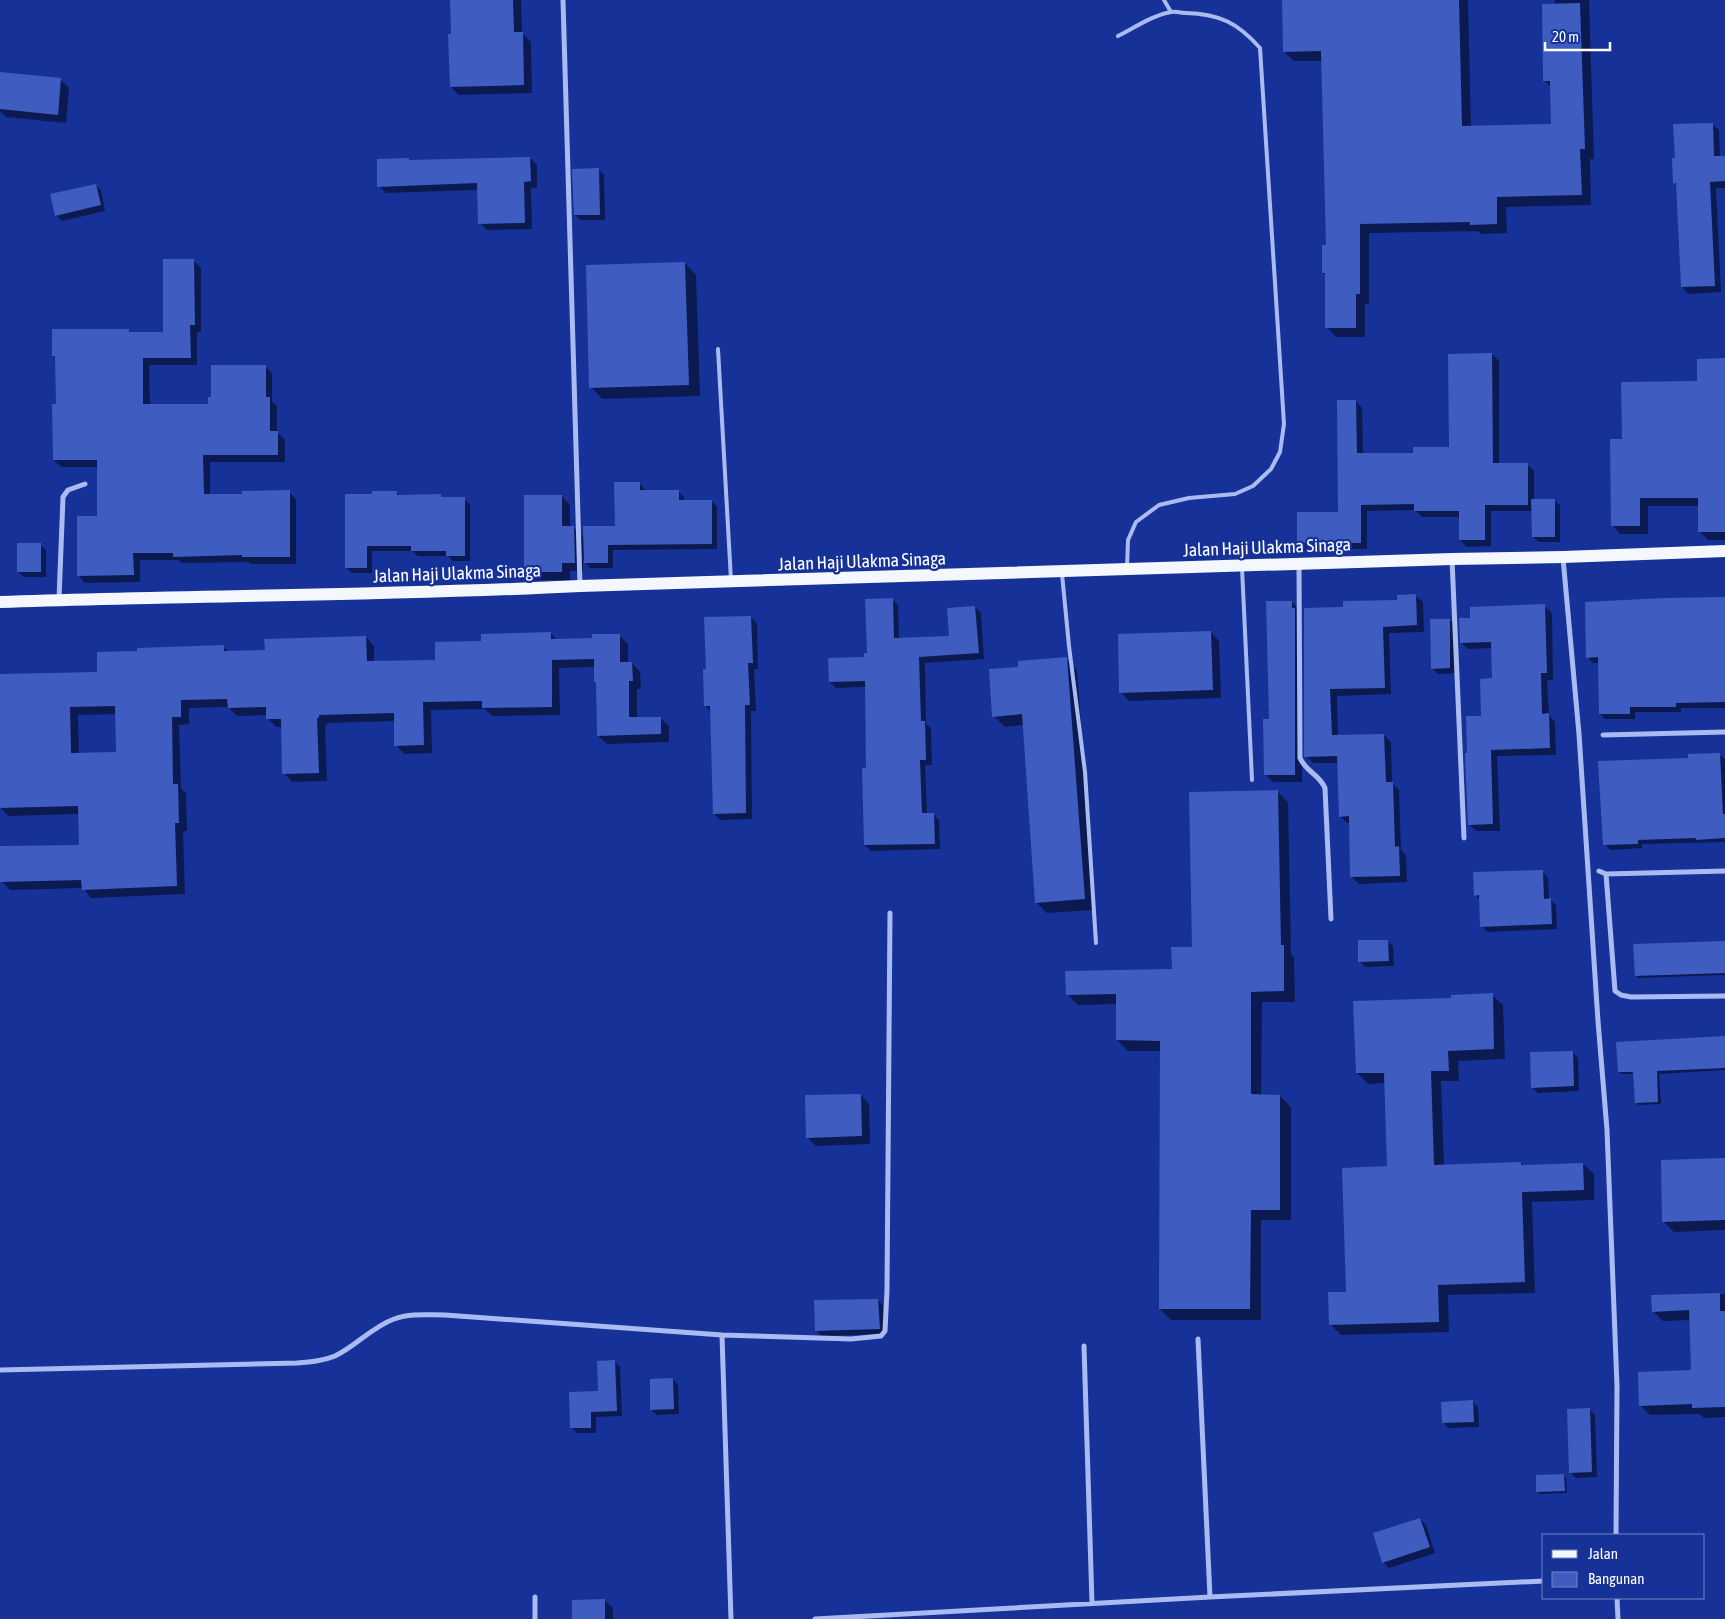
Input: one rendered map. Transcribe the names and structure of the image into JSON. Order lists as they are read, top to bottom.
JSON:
{
  "streets": {
    "main road": ["Jalan Haji Ulakma Sinaga"]
  },
  "legend": ["Jalan", "Bangunan"],
  "scale_bar": "20 m"
}
